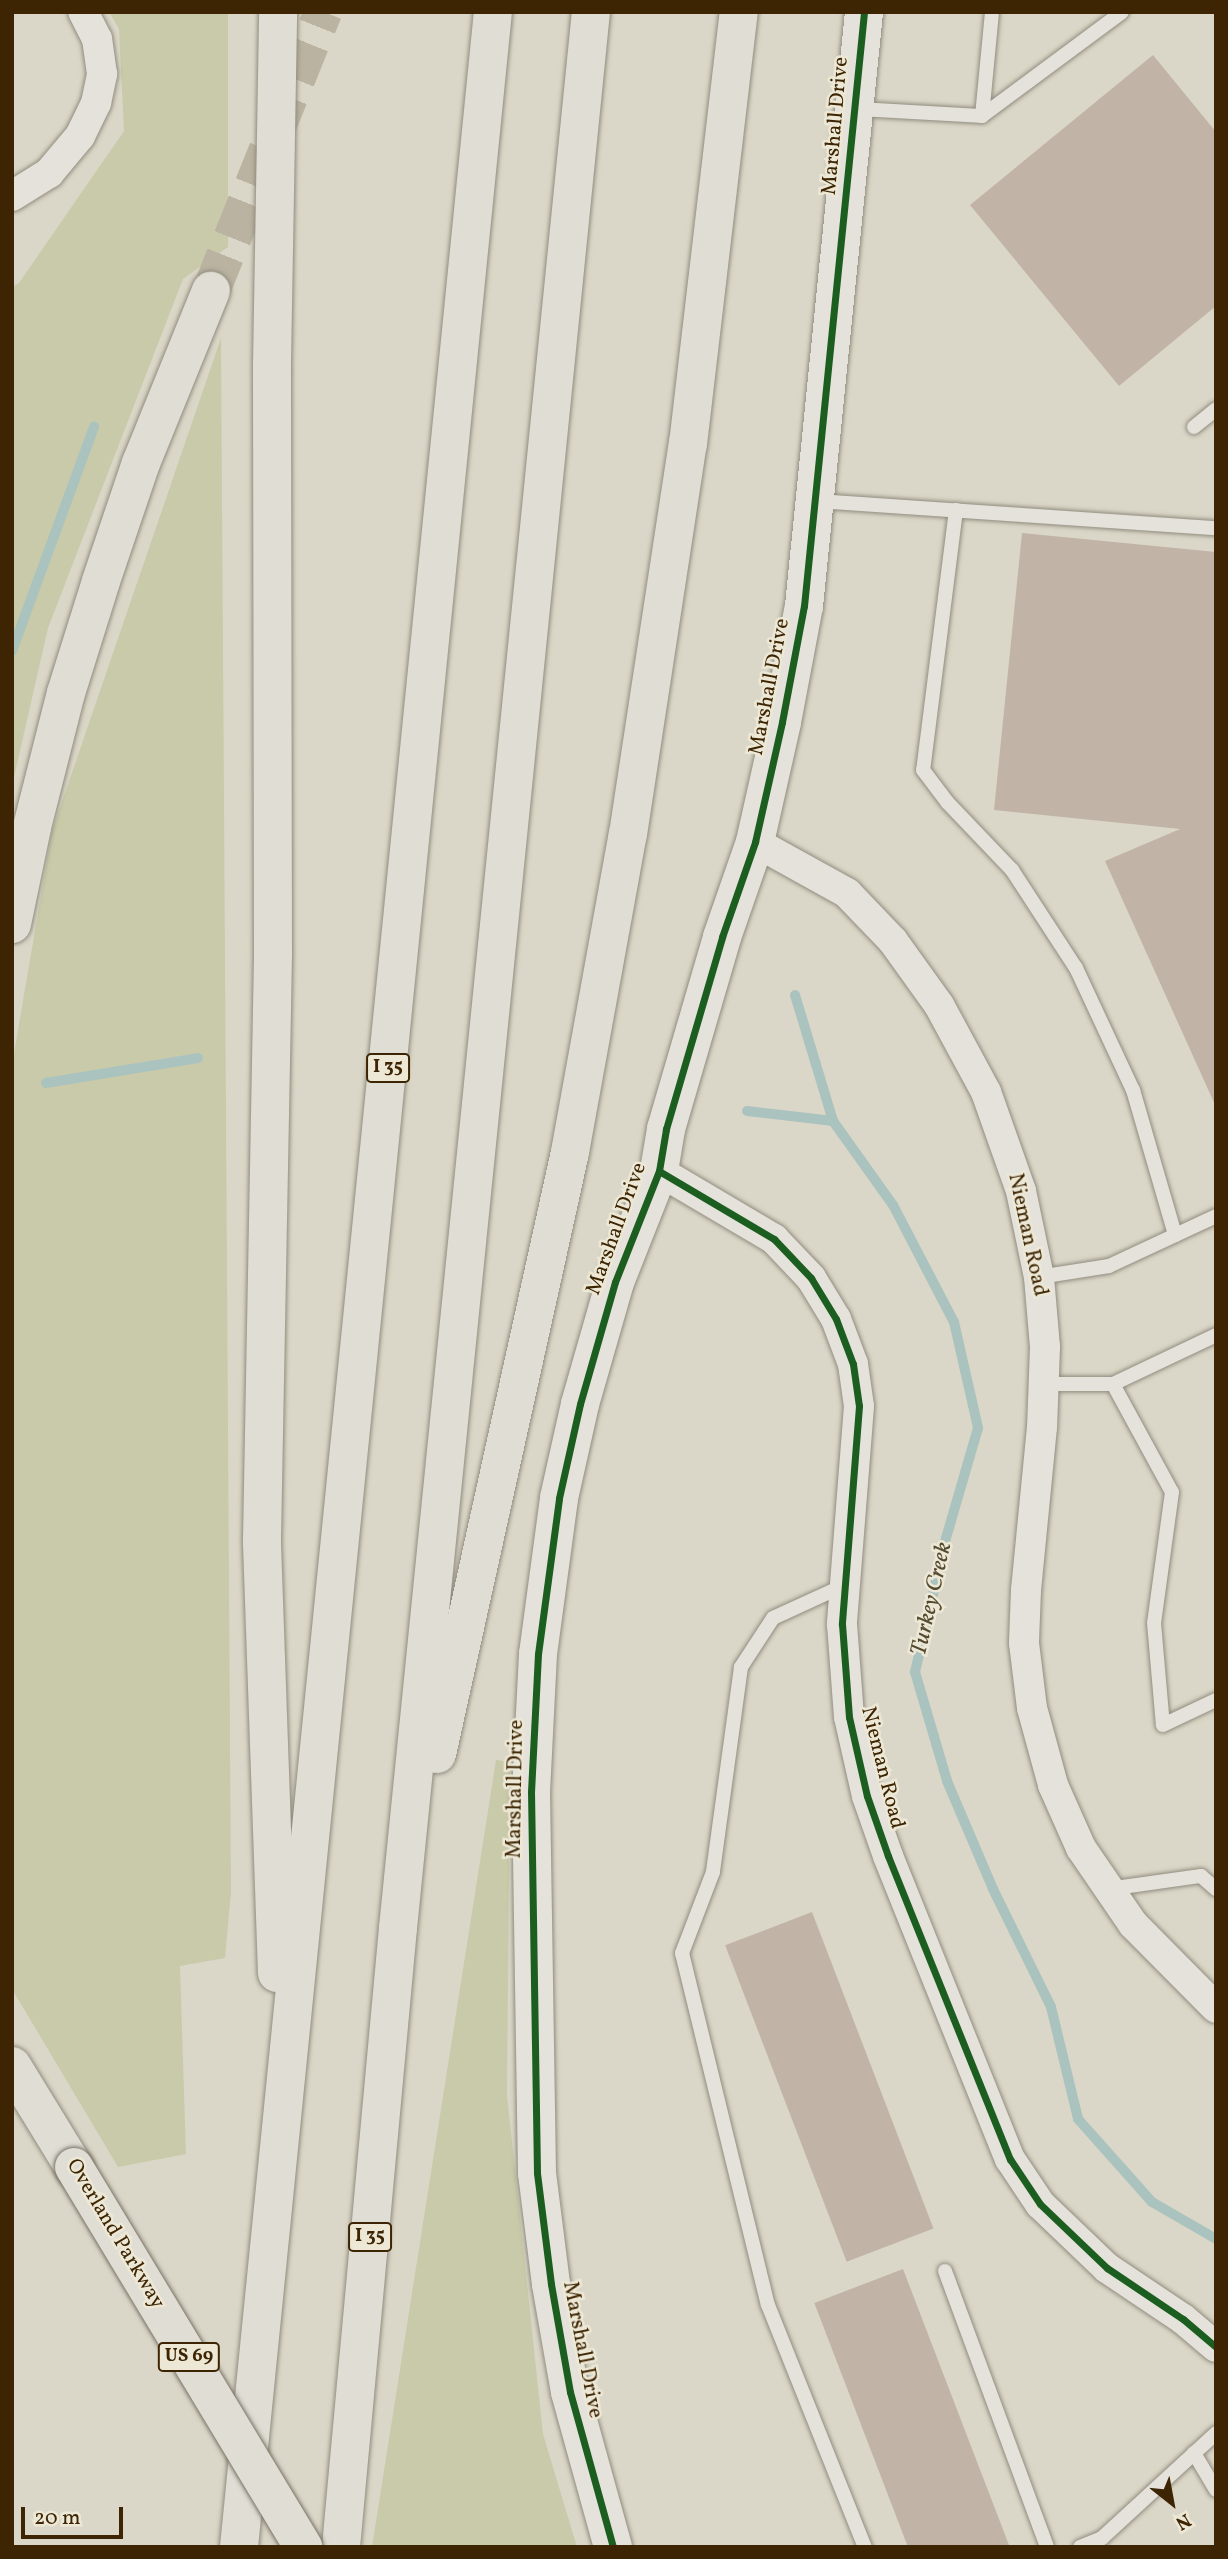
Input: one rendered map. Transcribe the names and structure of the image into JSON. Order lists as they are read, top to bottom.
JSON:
{
  "streets": {
    "highway": ["I 35", "Overland Parkway", "US 69"],
    "street": ["Marshall Drive", "Nieman Road"]
  },
  "crossings": [
    ["Marshall Drive", "Nieman Road"]
  ],
  "water": ["Turkey Creek"],
  "scale_bar": "20 m",
  "north": "bottom right"
}
